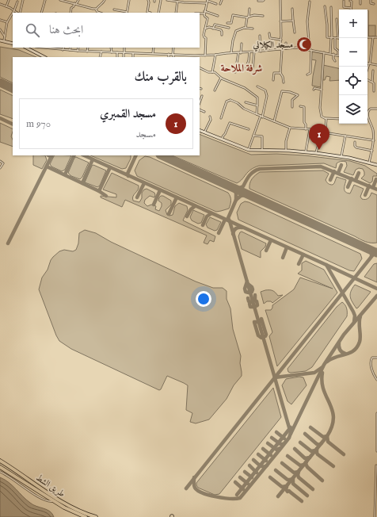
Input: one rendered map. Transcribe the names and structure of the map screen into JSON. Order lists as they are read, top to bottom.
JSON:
{
  "streets": {
    "highway": ["طريق الشط"]
  },
  "districts": ["شرفة الملاحة"],
  "places": {
    "mosque": ["مسجد الكيلاني"]
  },
  "page": {
    "map_buttons": ["+", "−"],
    "search": "ابحث هنا",
    "heading": "بالقرب منك",
    "list": [
      {
        "mark": "1",
        "name": "مسجد القمبري",
        "note": "مسجد",
        "value": "970 m"
      }
    ],
    "pins": "1"
  }
}
